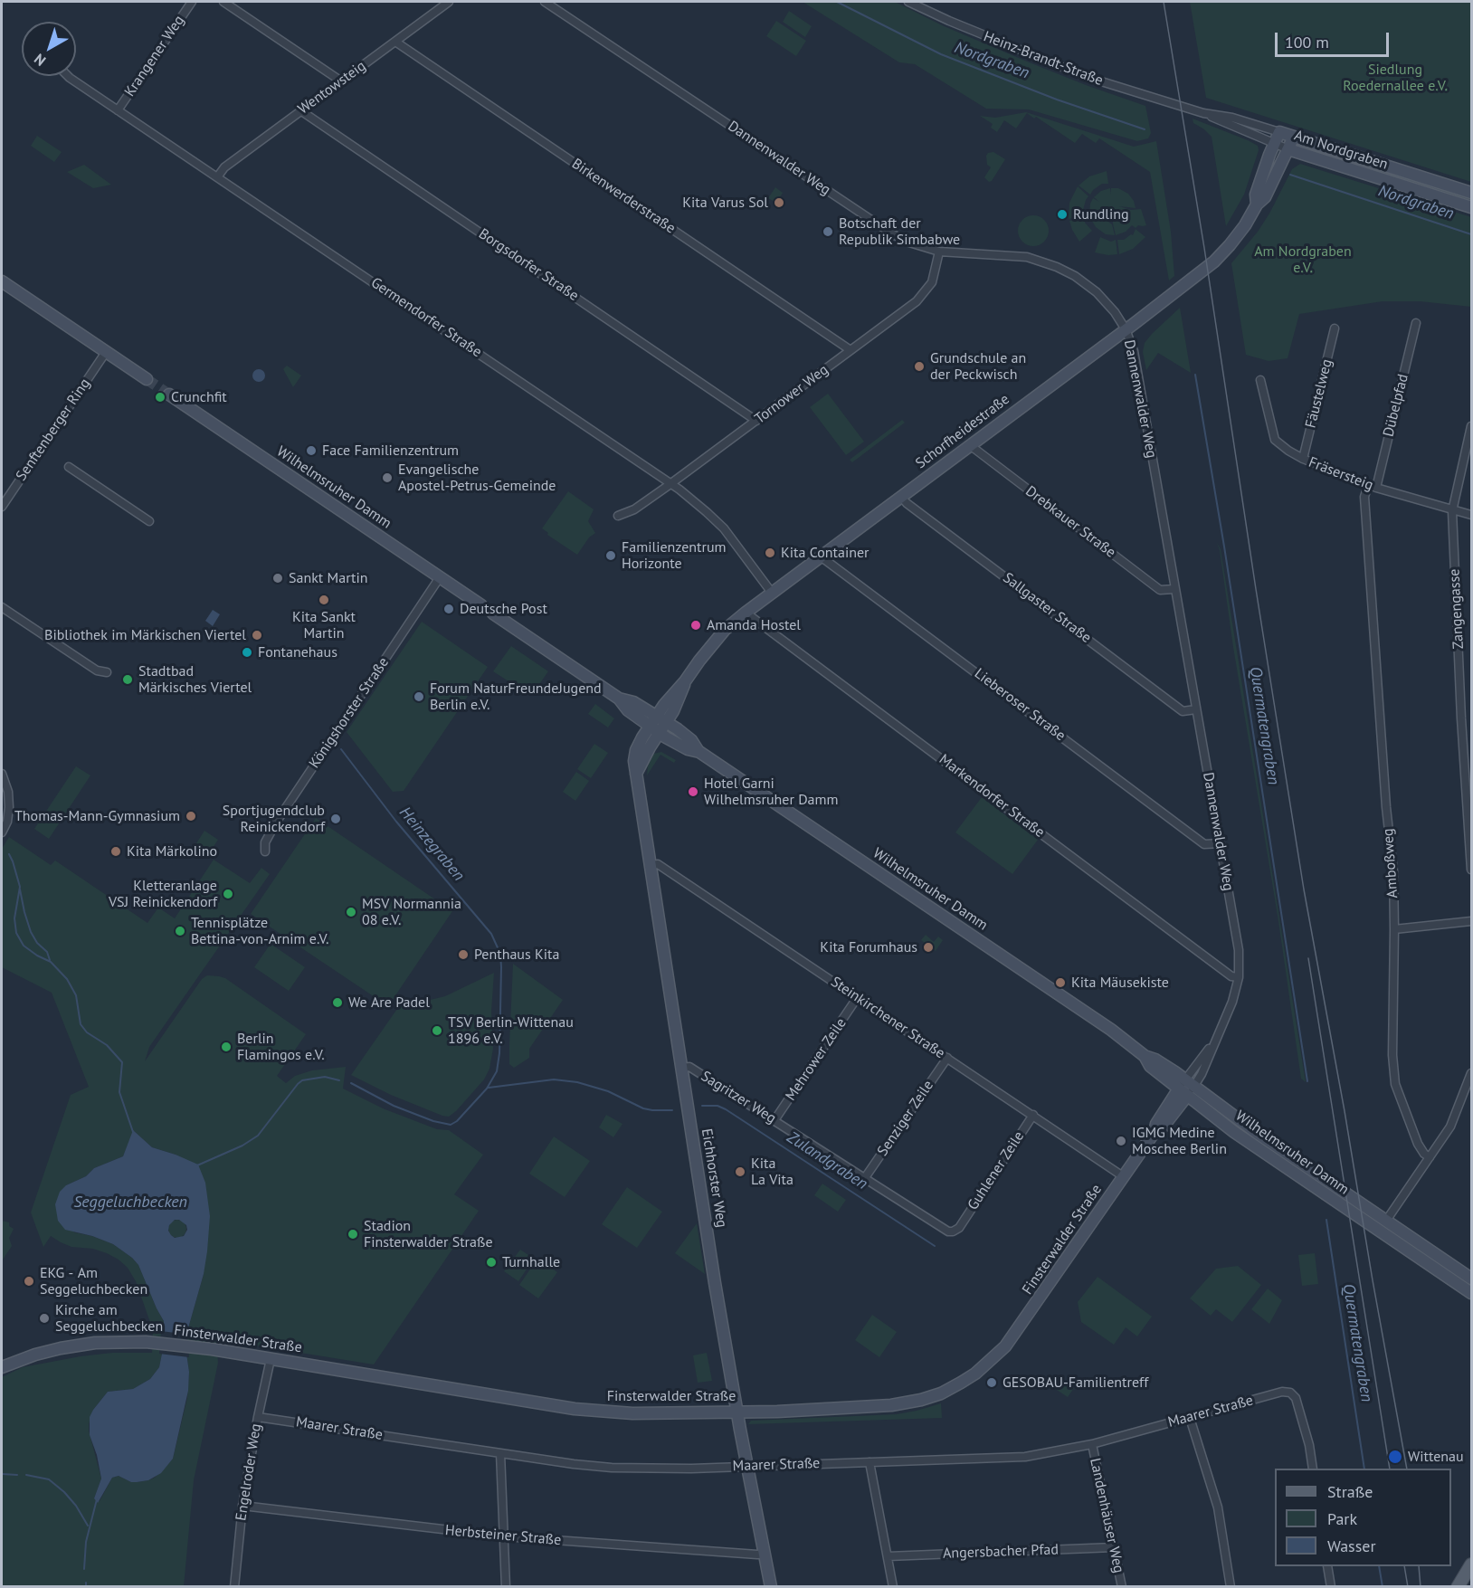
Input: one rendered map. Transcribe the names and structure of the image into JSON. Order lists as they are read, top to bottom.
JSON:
{
  "streets": {
    "main road": [
      "Am Nordgraben",
      "Schorfheidestraße",
      "Wilhelmsruher Damm",
      "Eichhorster Weg",
      "Finsterwalder Straße"
    ],
    "street": [
      "Krangener Weg",
      "Heinz-Brandt-Straße",
      "Wentowsteig",
      "Dannenwalder Weg",
      "Birkenwerderstraße",
      "Borgsdorfer Straße",
      "Germendorfer Straße",
      "Fäustelweg",
      "Tornower Weg",
      "Dübelpfad",
      "Senftenberger Ring",
      "Fräsersteig",
      "Drebkauer Straße",
      "Sallgaster Straße",
      "Zangengasse",
      "Lieberoser Straße",
      "Königshorster Straße",
      "Markendorfer Straße",
      "Amboßweg",
      "Steinkirchener Straße",
      "Mehrower Zeile",
      "Sagritzer Weg",
      "Senziger Zeile",
      "Guhlener Zeile",
      "Maarer Straße",
      "Engelroder Weg",
      "Landenhäuser Weg",
      "Herbsteiner Straße",
      "Angersbacher Pfad"
    ]
  },
  "crossings": [
    ["Krangener Weg", "Germendorfer Straße"],
    ["Heinz-Brandt-Straße", "Am Nordgraben"],
    ["Wentowsteig", "Birkenwerderstraße"],
    ["Wentowsteig", "Borgsdorfer Straße"],
    ["Wentowsteig", "Germendorfer Straße"],
    ["Am Nordgraben", "Schorfheidestraße"],
    ["Dannenwalder Weg", "Tornower Weg"],
    ["Dannenwalder Weg", "Schorfheidestraße"],
    ["Dannenwalder Weg", "Wilhelmsruher Damm"],
    ["Dannenwalder Weg", "Drebkauer Straße"],
    ["Dannenwalder Weg", "Sallgaster Straße"],
    ["Dannenwalder Weg", "Lieberoser Straße"],
    ["Dannenwalder Weg", "Markendorfer Straße"],
    ["Dannenwalder Weg", "Finsterwalder Straße"],
    ["Birkenwerderstraße", "Tornower Weg"],
    ["Borgsdorfer Straße", "Tornower Weg"],
    ["Germendorfer Straße", "Tornower Weg"],
    ["Germendorfer Straße", "Schorfheidestraße"],
    ["Fäustelweg", "Fräsersteig"],
    ["Dübelpfad", "Fräsersteig"],
    ["Schorfheidestraße", "Wilhelmsruher Damm"],
    ["Schorfheidestraße", "Drebkauer Straße"],
    ["Schorfheidestraße", "Sallgaster Straße"],
    ["Schorfheidestraße", "Lieberoser Straße"],
    ["Schorfheidestraße", "Markendorfer Straße"],
    ["Schorfheidestraße", "Eichhorster Weg"],
    ["Fräsersteig", "Zangengasse"],
    ["Fräsersteig", "Amboßweg"],
    ["Wilhelmsruher Damm", "Königshorster Straße"],
    ["Wilhelmsruher Damm", "Eichhorster Weg"],
    ["Wilhelmsruher Damm", "Finsterwalder Straße"],
    ["Steinkirchener Straße", "Mehrower Zeile"],
    ["Steinkirchener Straße", "Senziger Zeile"],
    ["Steinkirchener Straße", "Guhlener Zeile"],
    ["Steinkirchener Straße", "Eichhorster Weg"],
    ["Steinkirchener Straße", "Finsterwalder Straße"],
    ["Mehrower Zeile", "Sagritzer Weg"],
    ["Sagritzer Weg", "Senziger Zeile"],
    ["Sagritzer Weg", "Guhlener Zeile"],
    ["Sagritzer Weg", "Eichhorster Weg"],
    ["Eichhorster Weg", "Finsterwalder Straße"],
    ["Eichhorster Weg", "Maarer Straße"],
    ["Eichhorster Weg", "Herbsteiner Straße"],
    ["Finsterwalder Straße", "Engelroder Weg"],
    ["Maarer Straße", "Engelroder Weg"],
    ["Maarer Straße", "Landenhäuser Weg"],
    ["Engelroder Weg", "Herbsteiner Straße"],
    ["Landenhäuser Weg", "Angersbacher Pfad"]
  ],
  "water": [
    "Nordgraben",
    "Quermatengraben",
    "Heinzegraben",
    "Zulandgraben",
    "Seggeluchbecken"
  ],
  "parks": ["Siedlung Roedernallee e.V.", "Am Nordgraben e.V."],
  "places": [
    "Kita Varus Sol",
    "Rundling",
    "Botschaft der Republik Simbabwe",
    "Grundschule an der Peckwisch",
    "Crunchfit",
    "Face Familienzentrum",
    "Evangelische Apostel-Petrus-Gemeinde",
    "Kita Container",
    "Familienzentrum Horizonte",
    "Sankt Martin",
    "Kita Sankt Martin",
    "Deutsche Post",
    "Amanda Hostel",
    "Bibliothek im Märkischen Viertel",
    "Fontanehaus",
    "Stadtbad Märkisches Viertel",
    "Forum NaturFreundeJugend Berlin e.V.",
    "Hotel Garni Wilhelmsruher Damm",
    "Thomas-Mann-Gymnasium",
    "Sportjugendclub Reinickendorf",
    "Kita Märkolino",
    "Kletteranlage VSJ Reinickendorf",
    "MSV Normannia 08 e.V.",
    "Tennisplätze Bettina-von-Arnim e.V.",
    "Kita Forumhaus",
    "Penthaus Kita",
    "Kita Mäusekiste",
    "We Are Padel",
    "TSV Berlin-Wittenau 1896 e.V.",
    "Berlin Flamingos e.V.",
    "IGMG Medine Moschee Berlin",
    "Kita La Vita",
    "Stadion Finsterwalder Straße",
    "Turnhalle",
    "EKG - Am Seggeluchbecken",
    "Kirche am Seggeluchbecken",
    "GESOBAU-Familientreff",
    "Wittenau"
  ],
  "legend": ["Straße", "Park", "Wasser"],
  "scale_bar": "100 m",
  "north": "bottom left"
}
